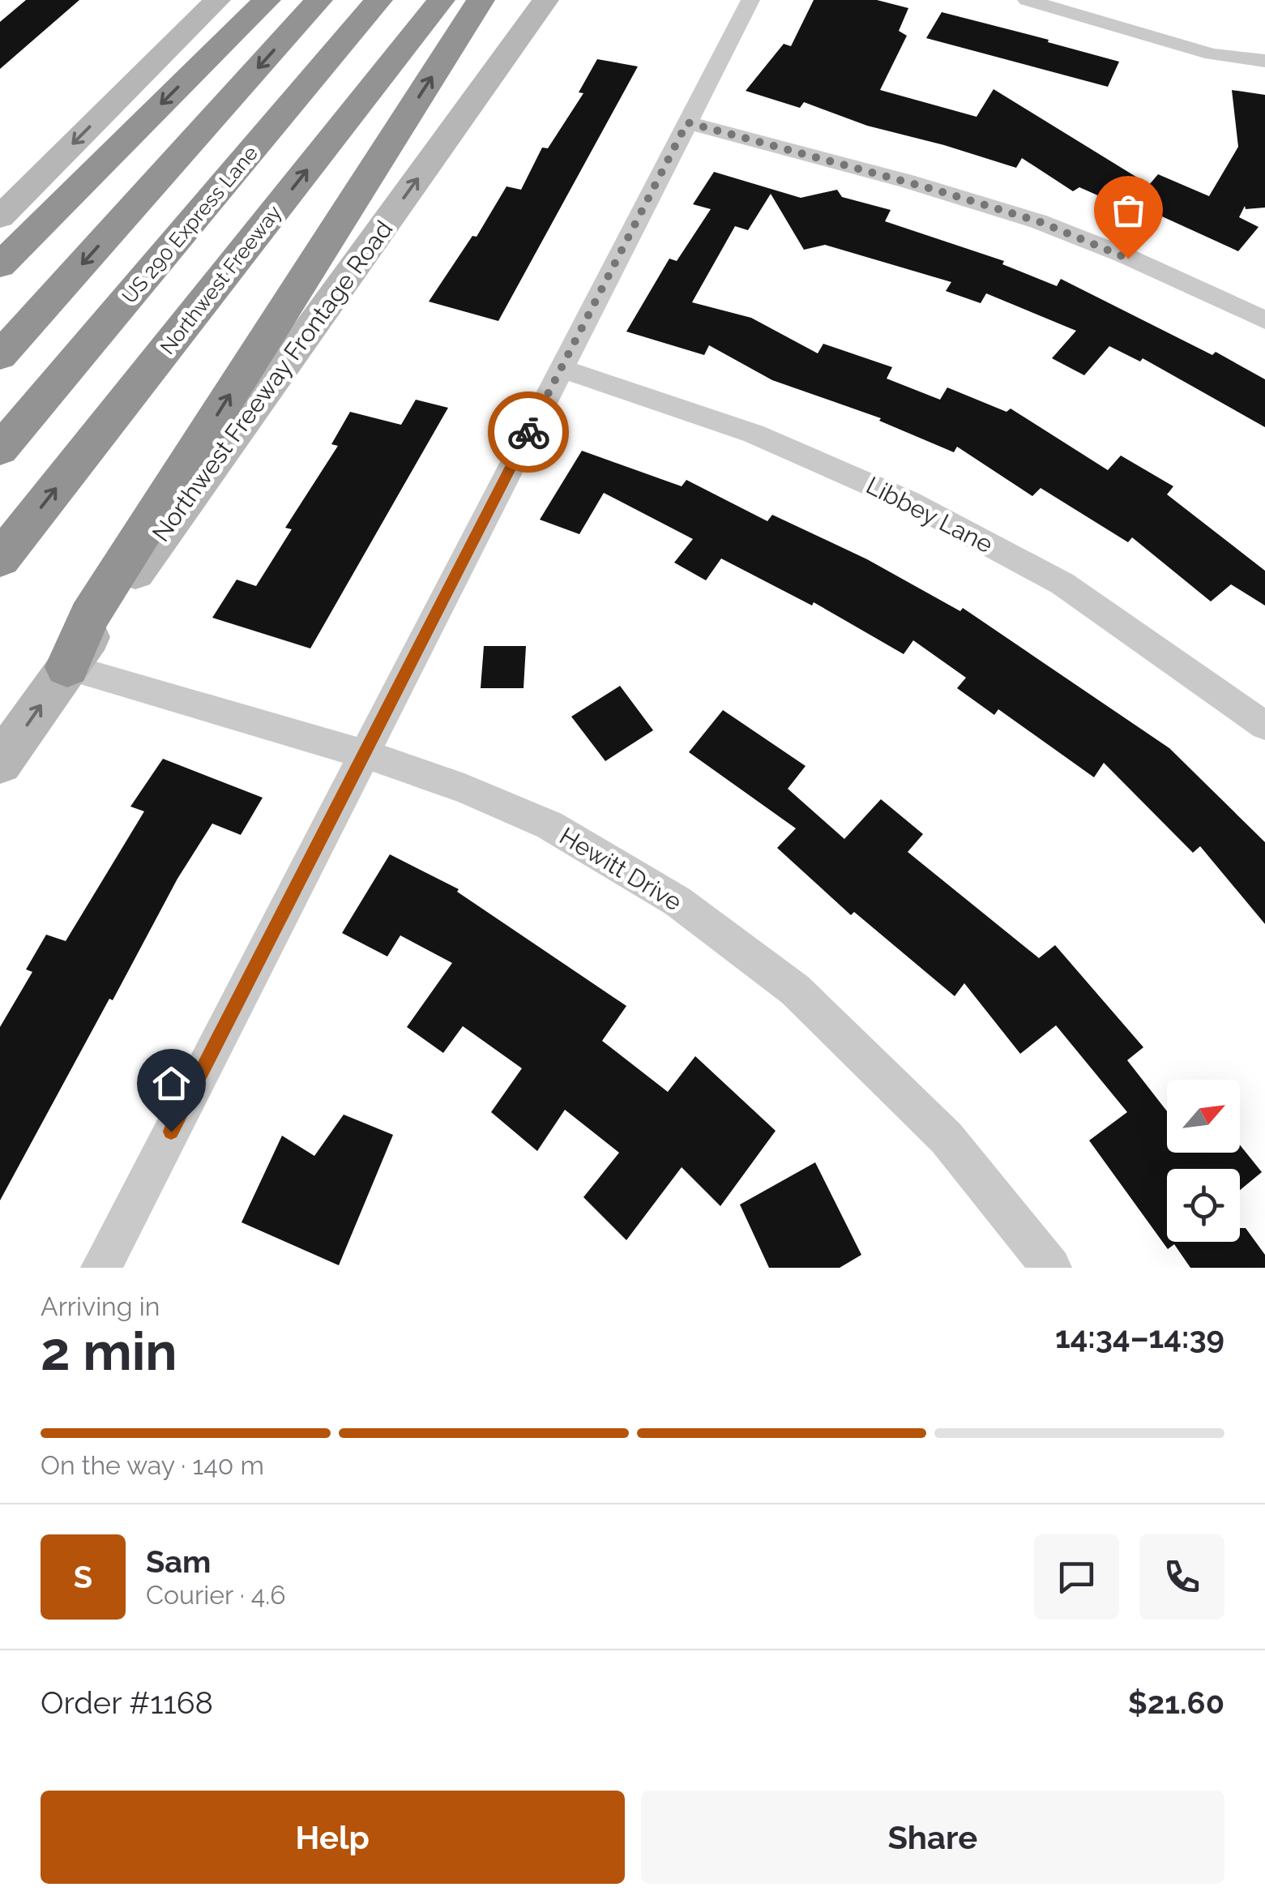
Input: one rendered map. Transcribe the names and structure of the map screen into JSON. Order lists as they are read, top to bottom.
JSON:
{
  "streets": {
    "highway": ["US 290 Express Lane", "Northwest Freeway"],
    "main road": ["Northwest Freeway Frontage Road"],
    "street": ["Libbey Lane", "Hewitt Drive"]
  },
  "crossings": [
    ["Northwest Freeway Frontage Road", "Hewitt Drive"]
  ],
  "north": "top right",
  "page": {
    "heading": ["2 min", "Arriving in", "14:34–14:39"],
    "panel": [
      "Sam",
      "Courier · 4.6",
      "Order #1168",
      "$21.60"
    ],
    "bar": "On the way · 140 m",
    "round": "S",
    "buttons": ["Help", "Share"]
  }
}
